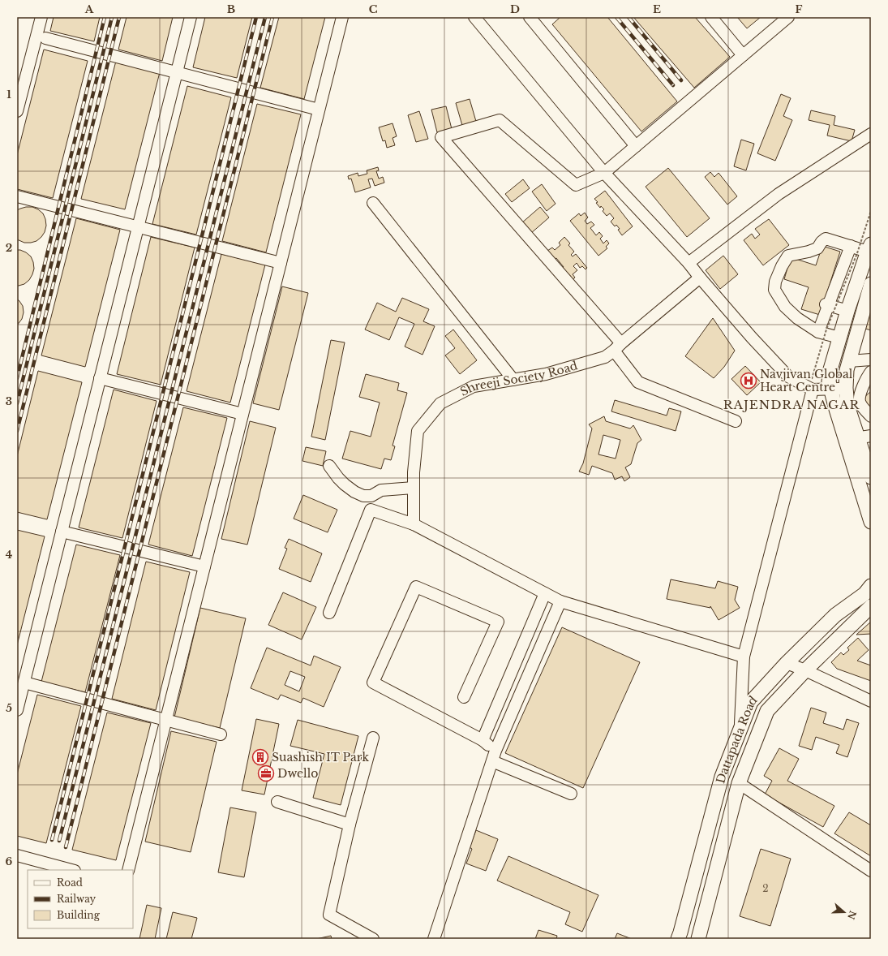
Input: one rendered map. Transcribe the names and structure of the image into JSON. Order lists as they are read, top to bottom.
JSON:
{
  "streets": {
    "main road": ["Dattapada Road"],
    "street": ["Shreeji Society Road"]
  },
  "districts": ["RAJENDRA NAGAR"],
  "places": {
    "hospital": ["Navjivan Global Heart Centre"],
    "building": ["Suashish IT Park"],
    "office": ["Dwello"]
  },
  "house_numbers": ["2"],
  "legend": ["Road", "Railway", "Building"],
  "north": "right",
  "grid": {
    "columns": [
      "A",
      "B",
      "C",
      "D",
      "E",
      "F"
    ],
    "rows": [
      "1",
      "2",
      "3",
      "4",
      "5",
      "6"
    ]
  }
}
